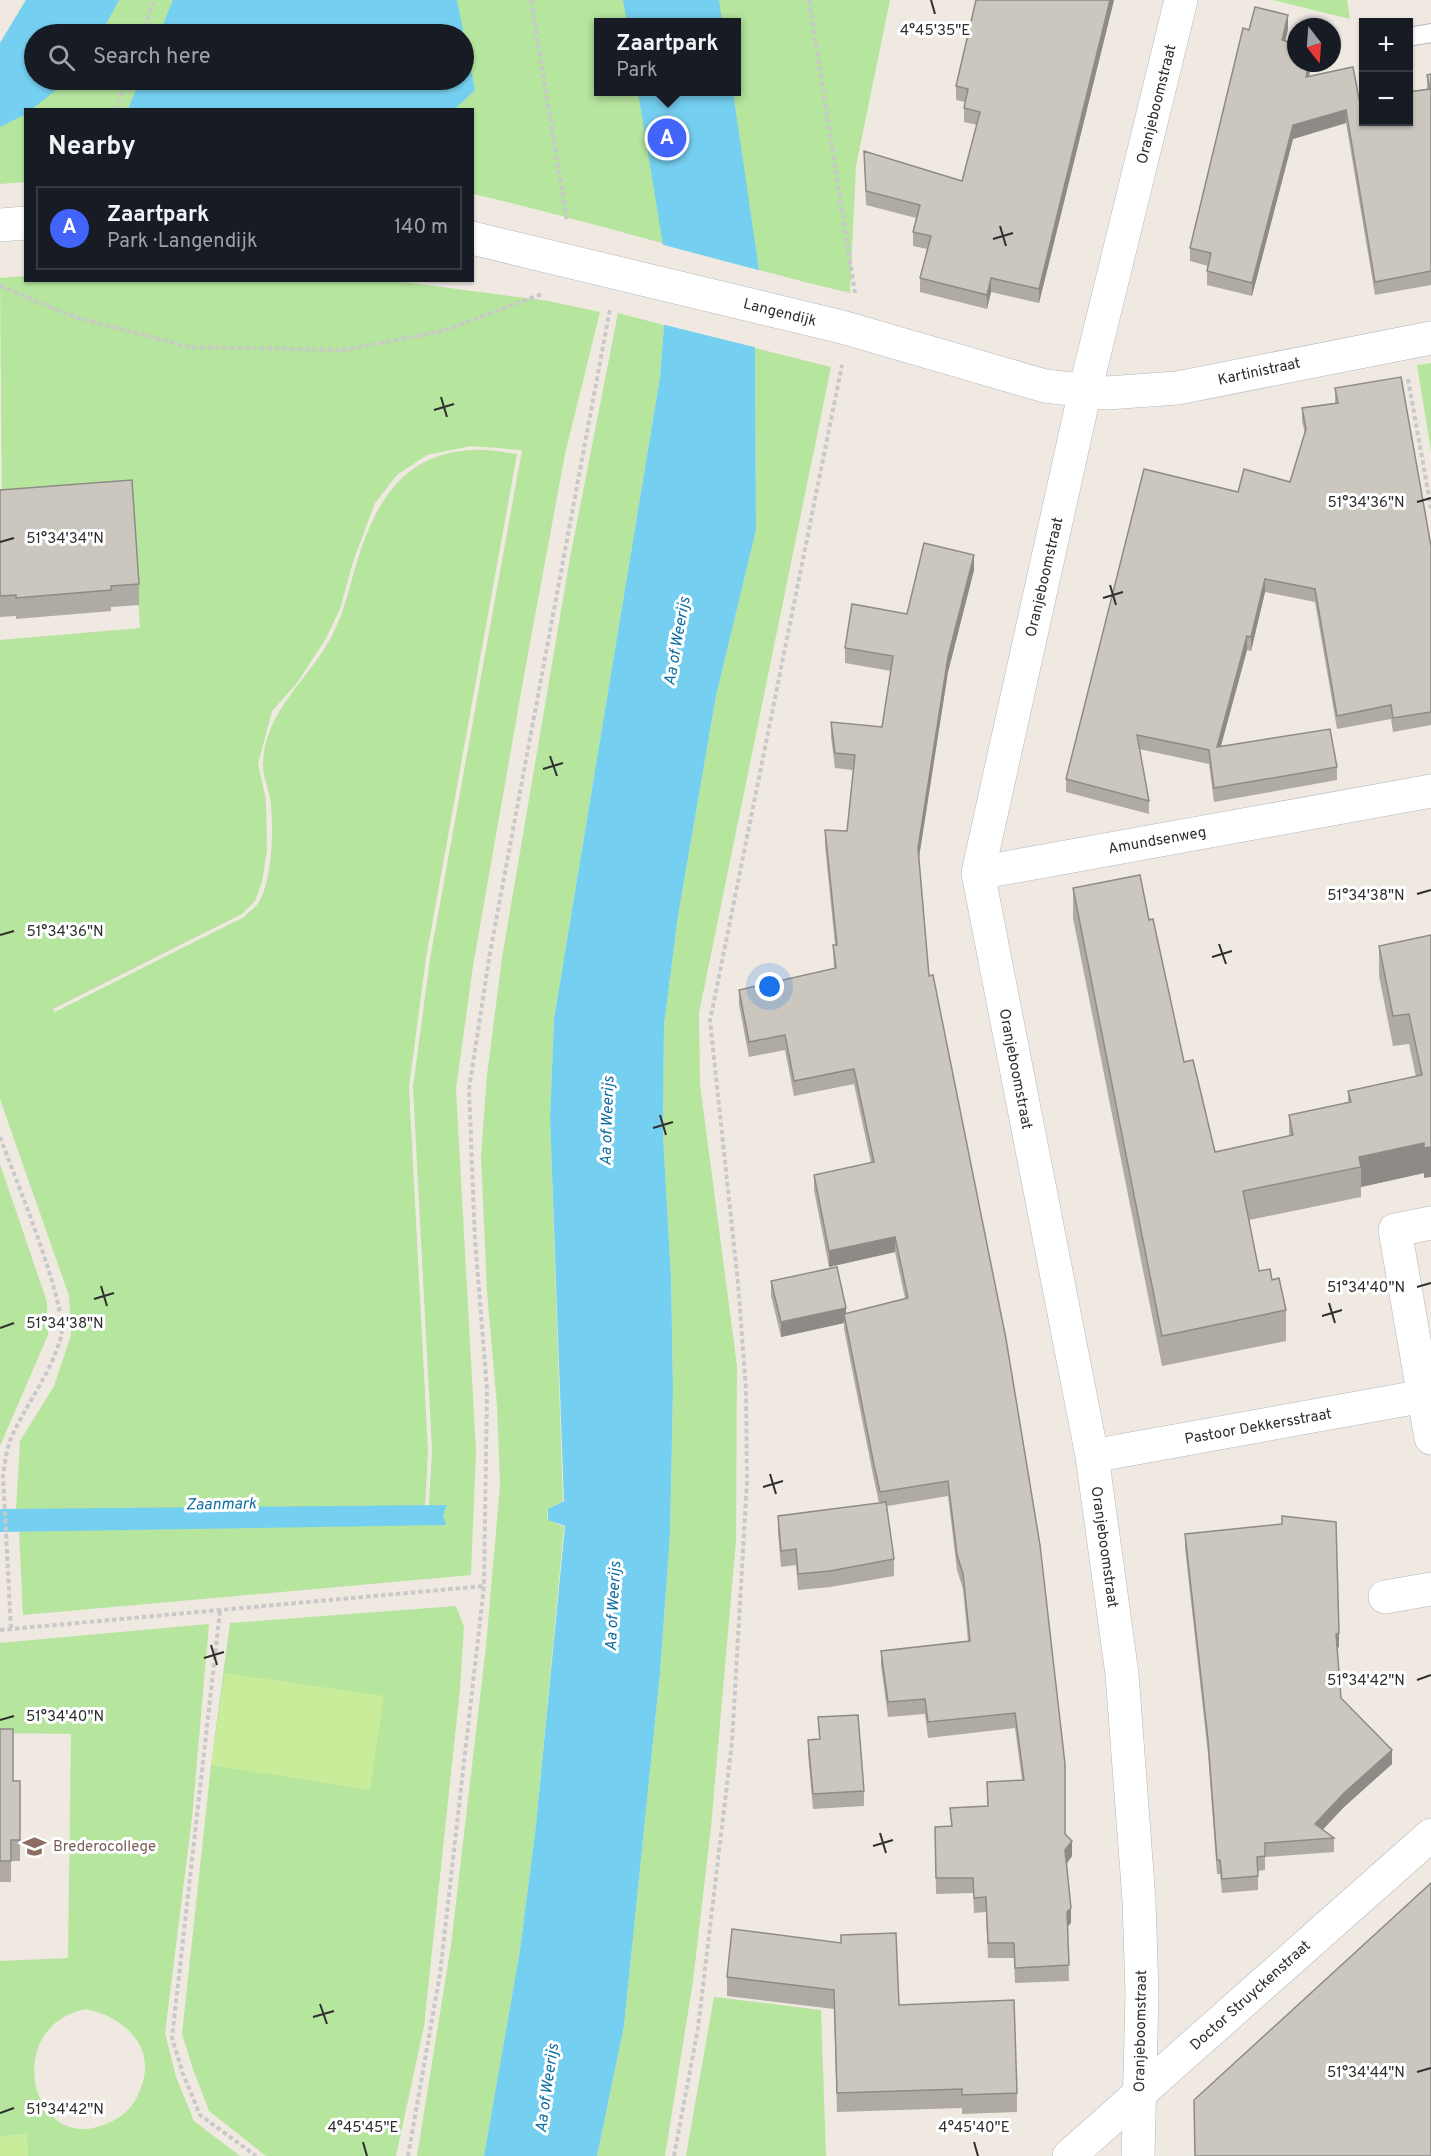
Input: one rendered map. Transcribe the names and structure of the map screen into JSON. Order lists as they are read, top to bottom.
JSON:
{
  "streets": {
    "street": [
      "Oranjeboomstraat",
      "Langendijk",
      "Kartinistraat",
      "Amundsenweg",
      "Pastoor Dekkersstraat",
      "Doctor Struyckenstraat"
    ]
  },
  "crossings": [
    ["Oranjeboomstraat", "Langendijk"],
    ["Oranjeboomstraat", "Kartinistraat"],
    ["Oranjeboomstraat", "Amundsenweg"],
    ["Oranjeboomstraat", "Pastoor Dekkersstraat"],
    ["Oranjeboomstraat", "Doctor Struyckenstraat"],
    ["Langendijk", "Kartinistraat"]
  ],
  "water": ["Aa of Weerijs", "Zaanmark"],
  "places": {
    "school or university": ["Brederocollege"]
  },
  "north": "bottom",
  "page": {
    "map_buttons": ["+", "−"],
    "popup": ["Zaartpark", "Park"],
    "search": "Search here",
    "heading": "Nearby",
    "pins": "A",
    "list": [
      {
        "mark": "A",
        "name": "Zaartpark",
        "note": "Park · Langendijk",
        "value": "140 m"
      }
    ]
  },
  "coordinates": [
    "4°45'35\"E",
    "51°34'36\"N",
    "51°34'34\"N",
    "51°34'38\"N",
    "51°34'40\"N",
    "51°34'42\"N",
    "51°34'44\"N",
    "4°45'45\"E",
    "4°45'40\"E"
  ]
}
